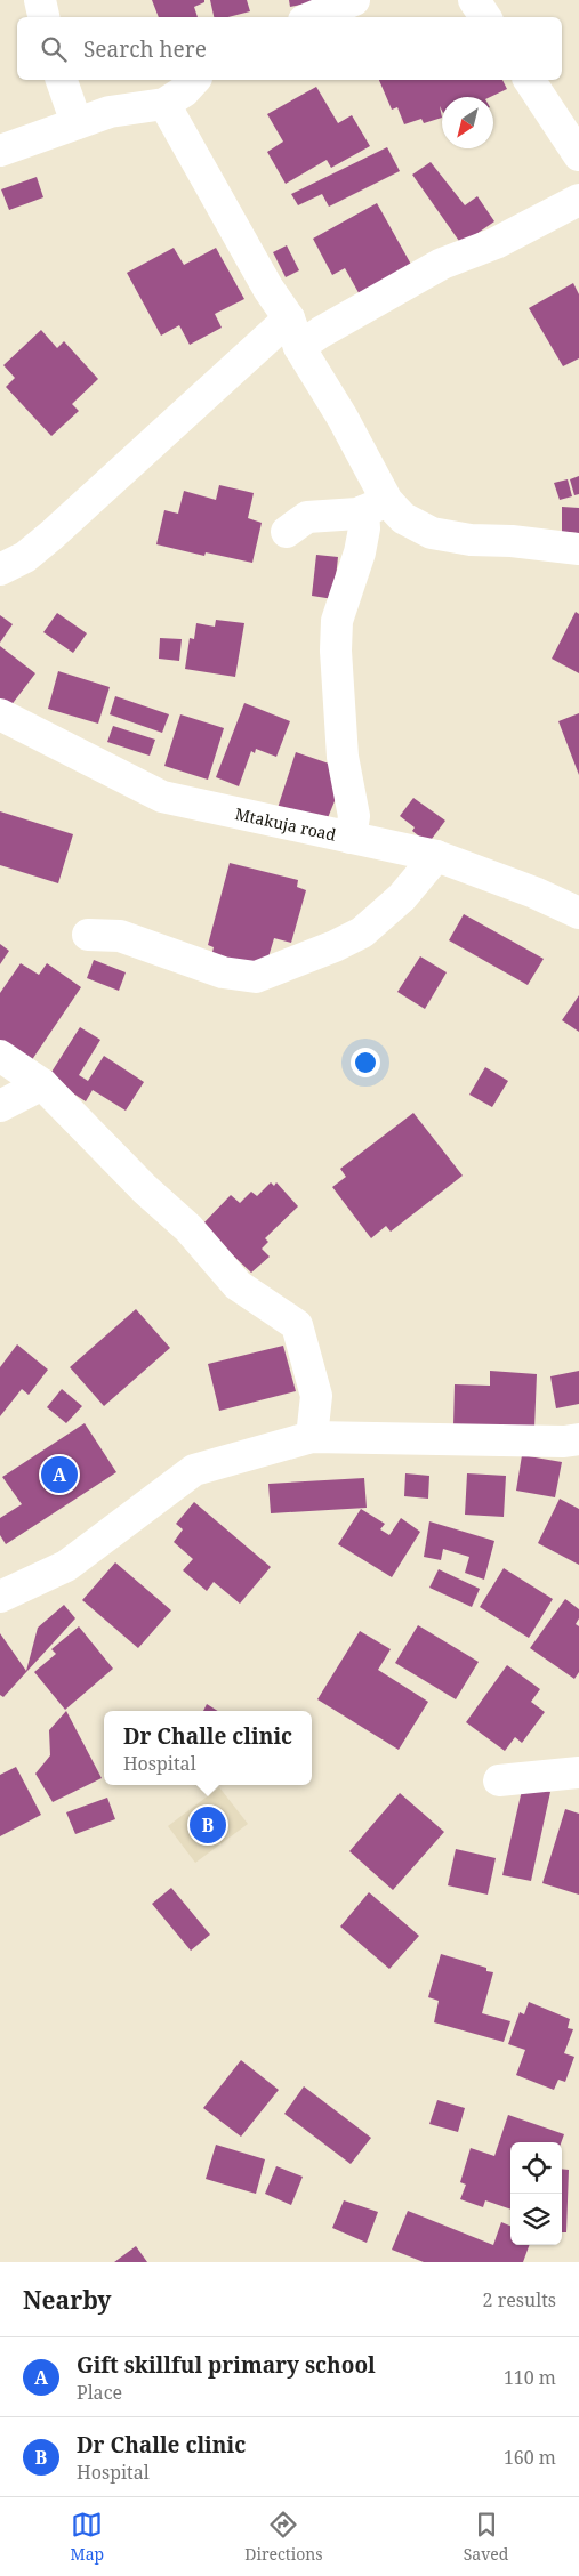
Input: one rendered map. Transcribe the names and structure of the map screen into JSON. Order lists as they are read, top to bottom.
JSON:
{
  "streets": {
    "street": ["Mtakuja road"]
  },
  "north": "bottom left",
  "page": {
    "search": "Search here",
    "pins": ["A", "B"],
    "popup": ["Dr Challe clinic", "Hospital"],
    "heading": ["Nearby", "2 results"],
    "list": [
      {
        "mark": "A",
        "name": "Gift skillful primary school",
        "note": "Place",
        "value": "110 m"
      },
      {
        "mark": "B",
        "name": "Dr Challe clinic",
        "note": "Hospital",
        "value": "160 m"
      }
    ],
    "nav": ["Map", "Directions", "Saved"]
  }
}
